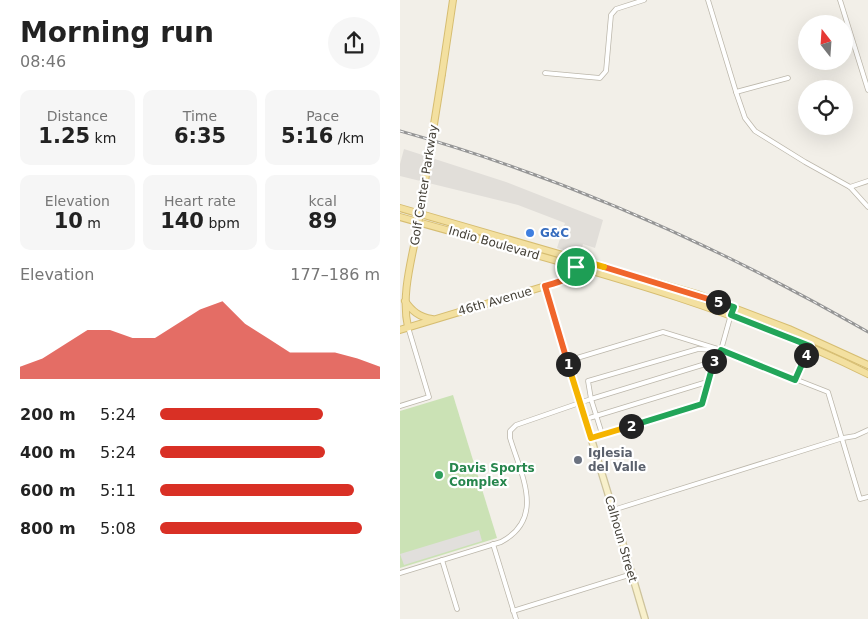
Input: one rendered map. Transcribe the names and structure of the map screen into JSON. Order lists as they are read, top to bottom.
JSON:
{
  "streets": {
    "main road": ["Golf Center Parkway", "Indio Boulevard", "46th Avenue"],
    "street": ["Calhoun Street"]
  },
  "crossings": [
    ["Golf Center Parkway", "46th Avenue"],
    ["Indio Boulevard", "46th Avenue"],
    ["46th Avenue", "Calhoun Street"]
  ],
  "places": ["G&C", "Iglesia del Valle", "Davis Sports Complex"],
  "north": "top",
  "page": {
    "heading": ["Morning run", "08:46"],
    "stats": [
      ["Distance", "1.25 km"],
      ["Time", "6:35"],
      ["Pace", "5:16 /km"],
      ["Elevation", "10 m"],
      ["Heart rate", "140 bpm"],
      ["kcal", "89"]
    ],
    "chart": ["Elevation", "177–186 m"],
    "pins": [
      "5",
      "4",
      "3",
      "1",
      "2"
    ],
    "list": [
      {
        "name": "200 m",
        "note": "5:24"
      },
      {
        "name": "400 m",
        "note": "5:24"
      },
      {
        "name": "600 m",
        "note": "5:11"
      },
      {
        "name": "800 m",
        "note": "5:08"
      }
    ]
  }
}
